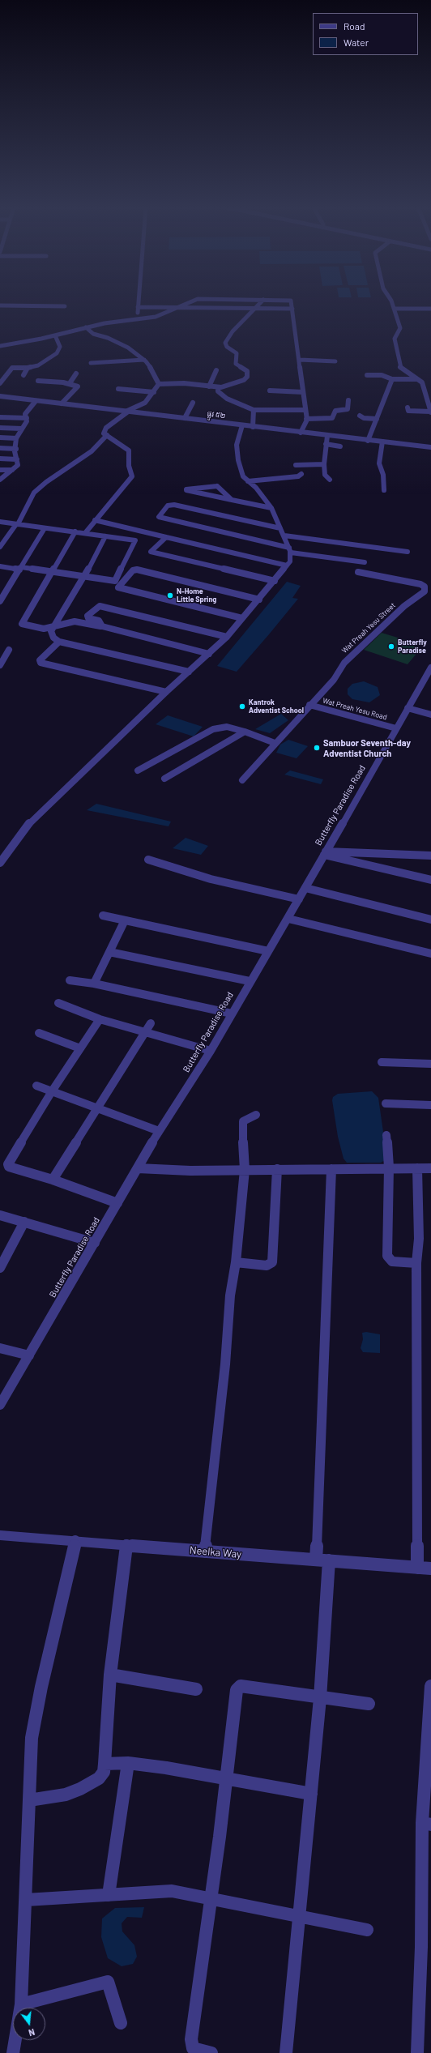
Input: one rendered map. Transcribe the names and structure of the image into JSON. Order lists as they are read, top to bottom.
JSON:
{
  "streets": {
    "street": [
      "ផ្លូវ ៥២",
      "Wat Preah Yesu Street",
      "Wat Preah Yesu Road",
      "Butterfly Paradise Road",
      "Neelka Way"
    ]
  },
  "crossings": [
    ["Wat Preah Yesu Street", "Wat Preah Yesu Road"],
    ["Wat Preah Yesu Road", "Butterfly Paradise Road"]
  ],
  "places": [
    "N-Home Little Spring",
    "Butterfly Paradise",
    "Kantrok Adventist School",
    "Sambuor Seventh-day Adventist Church"
  ],
  "legend": ["Road", "Water"],
  "north": "bottom"
}
